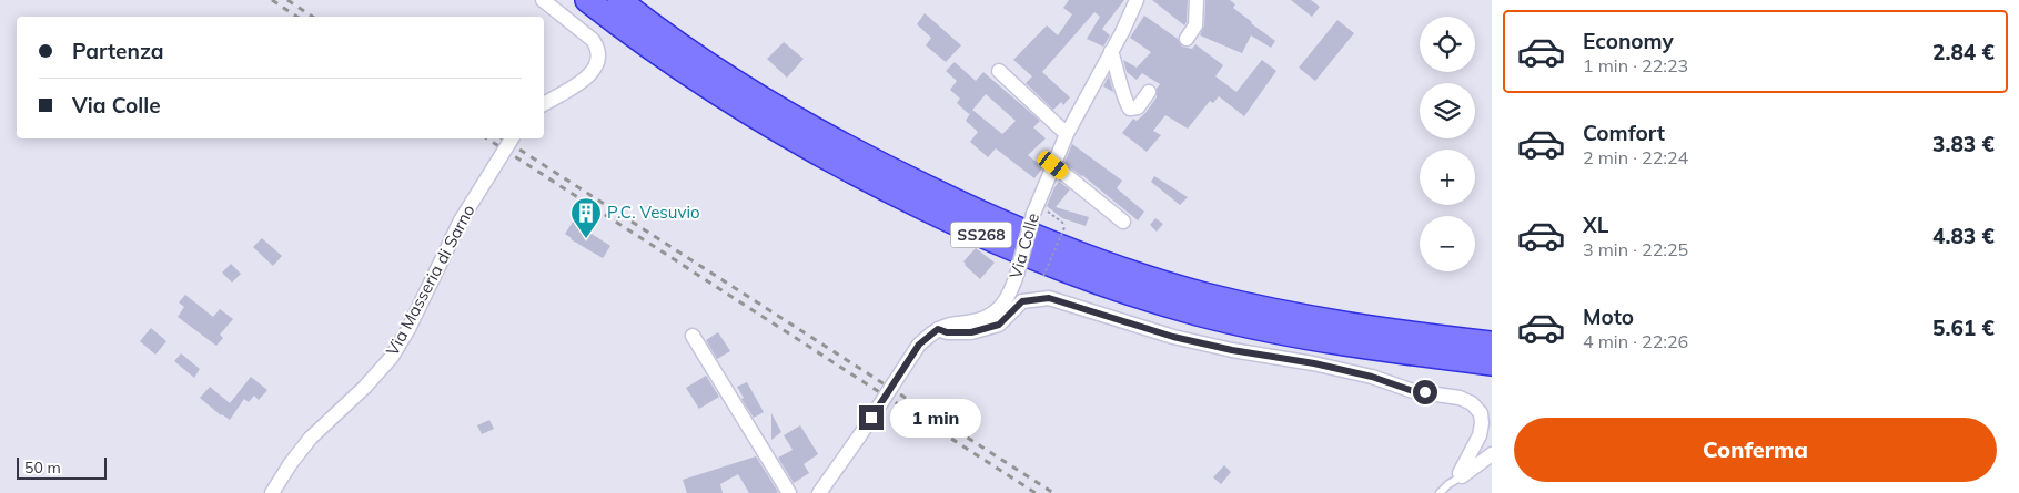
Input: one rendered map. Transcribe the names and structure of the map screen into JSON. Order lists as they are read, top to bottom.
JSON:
{
  "streets": {
    "highway": ["SS268"],
    "street": ["Via Colle", "Via Masseria di Sarno"]
  },
  "places": {
    "building": ["P.C. Vesuvio"]
  },
  "scale_bar": "50 m",
  "page": {
    "list": [
      {
        "name": "Economy",
        "note": "1 min · 22:23",
        "value": "2.84 €"
      },
      {
        "name": "Comfort",
        "note": "2 min · 22:24",
        "value": "3.83 €"
      },
      {
        "name": "XL",
        "note": "3 min · 22:25",
        "value": "4.83 €"
      },
      {
        "name": "Moto",
        "note": "4 min · 22:26",
        "value": "5.61 €"
      }
    ],
    "map_buttons": ["+", "−"],
    "banner": ["Partenza", "Via Colle"],
    "bubble": "1 min",
    "buttons": "Conferma",
    "scale": "50 m"
  }
}
